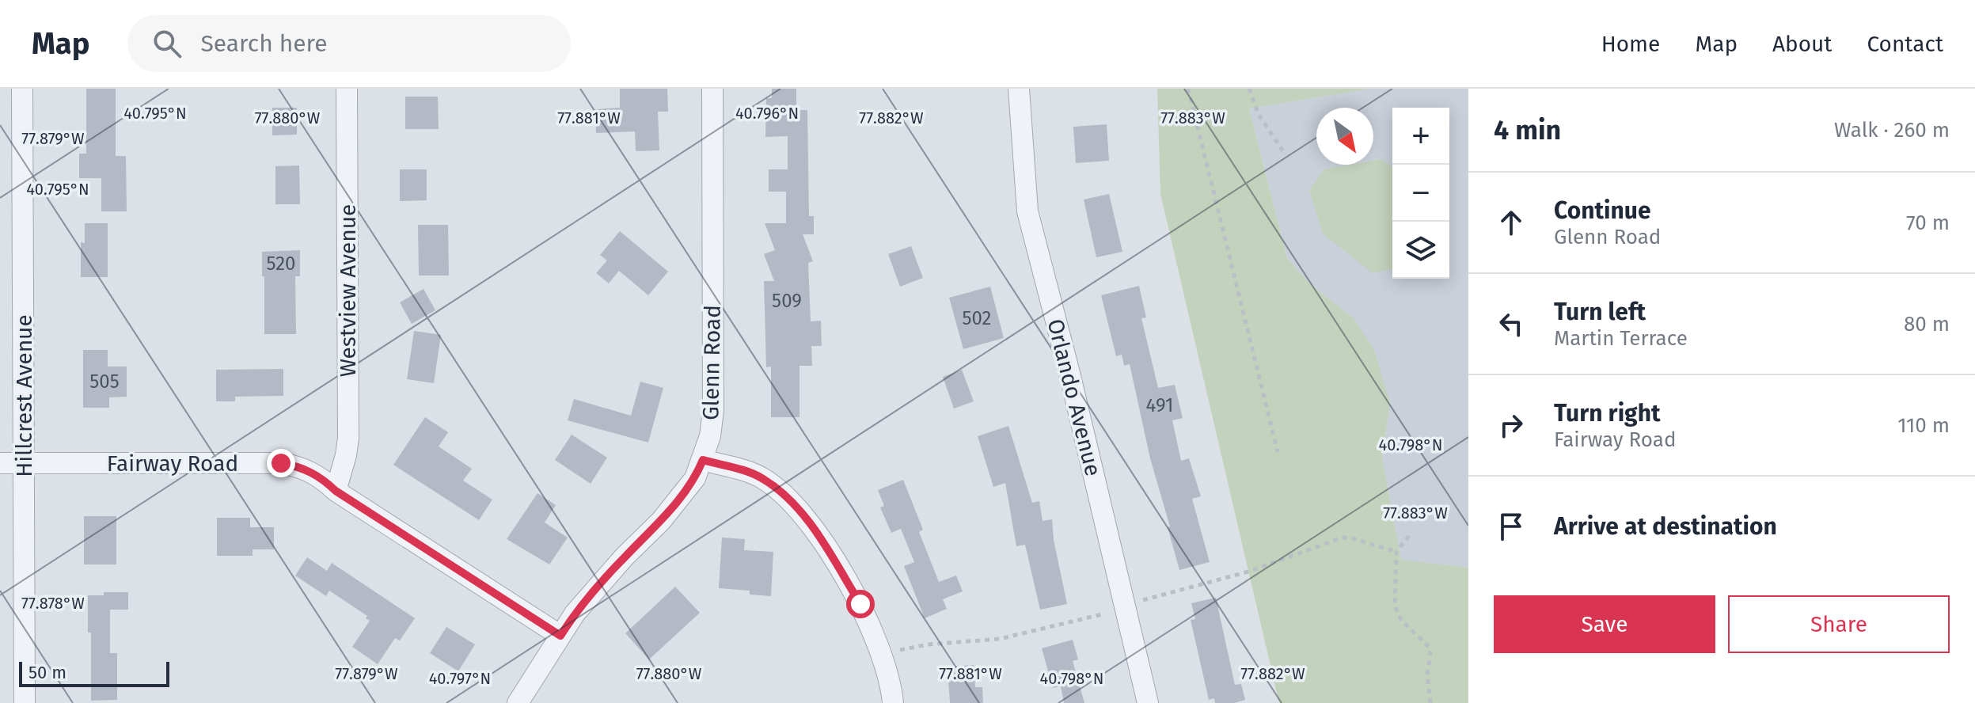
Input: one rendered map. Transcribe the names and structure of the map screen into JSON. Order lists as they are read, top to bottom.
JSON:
{
  "streets": {
    "street": [
      "Westview Avenue",
      "Glenn Road",
      "Hillcrest Avenue",
      "Orlando Avenue",
      "Fairway Road"
    ]
  },
  "crossings": [
    ["Westview Avenue", "Fairway Road"],
    ["Glenn Road", "Fairway Road"],
    ["Hillcrest Avenue", "Fairway Road"]
  ],
  "house_numbers": [
    "520",
    "509",
    "502",
    "505",
    "491"
  ],
  "scale_bar": "50 m",
  "north": "bottom right",
  "page": {
    "header": "Map",
    "search": "Search here",
    "nav": [
      "Home",
      "Map",
      "About",
      "Contact"
    ],
    "heading": ["4 min", "Walk · 260 m"],
    "map_buttons": ["+", "−"],
    "list": [
      ["Continue", "Glenn Road", "70 m"],
      ["Turn left", "Martin Terrace", "80 m"],
      ["Turn right", "Fairway Road", "110 m"],
      "Arrive at destination"
    ],
    "buttons": ["Save", "Share"],
    "scale": "50 m"
  },
  "coordinates": [
    "40.795°N",
    "40.796°N",
    "77.880°W",
    "77.881°W",
    "77.882°W",
    "77.883°W",
    "77.879°W",
    "40.798°N",
    "77.878°W",
    "40.797°N"
  ]
}
